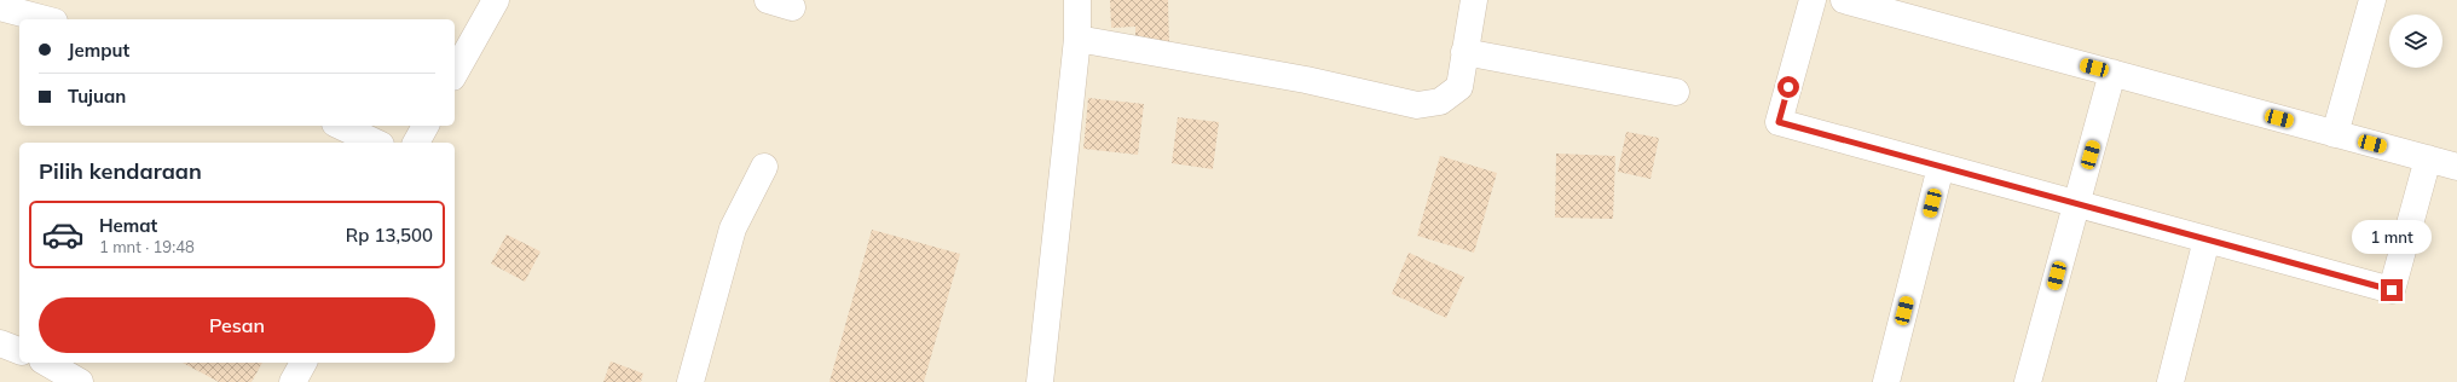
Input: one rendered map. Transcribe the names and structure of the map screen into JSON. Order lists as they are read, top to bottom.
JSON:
{
  "page": {
    "banner": ["Jemput", "Tujuan"],
    "heading": "Pilih kendaraan",
    "list": [
      {
        "name": "Hemat",
        "note": "1 mnt · 19:48",
        "value": "Rp 13,500"
      }
    ],
    "bubble": "1 mnt",
    "buttons": "Pesan"
  }
}
